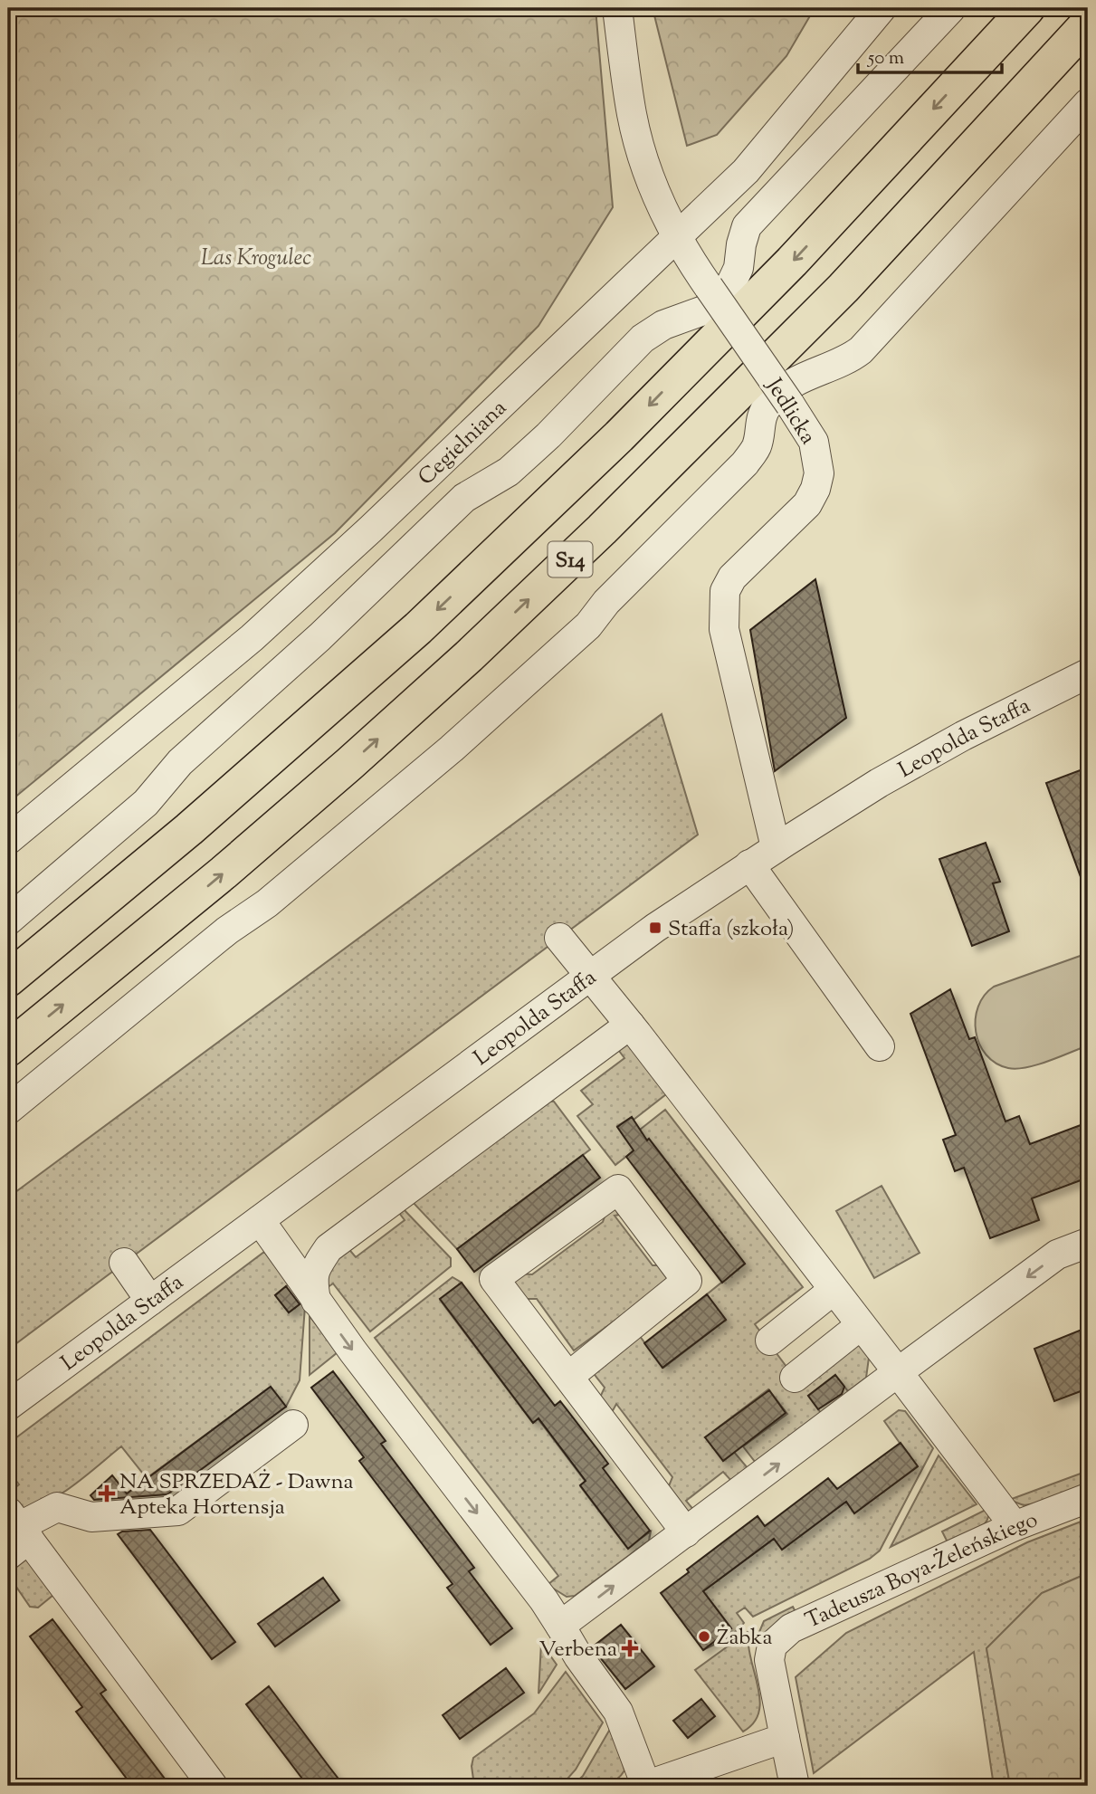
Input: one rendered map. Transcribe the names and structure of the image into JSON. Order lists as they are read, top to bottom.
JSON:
{
  "streets": {
    "highway": ["S14"],
    "street": [
      "Jedlicka",
      "Cegielniana",
      "Leopolda Staffa",
      "Tadeusza Boya-Żeleńskiego"
    ]
  },
  "crossings": [
    ["Jedlicka", "Cegielniana"],
    ["Jedlicka", "Leopolda Staffa"]
  ],
  "parks": ["Las Krogulec"],
  "places": {
    "transit": ["Staffa (szkoła)"],
    "health": ["NA SPRZEDAŻ - Dawna Apteka Hortensja", "Verbena"],
    "other": ["Żabka"]
  },
  "scale_bar": "50 m"
}
